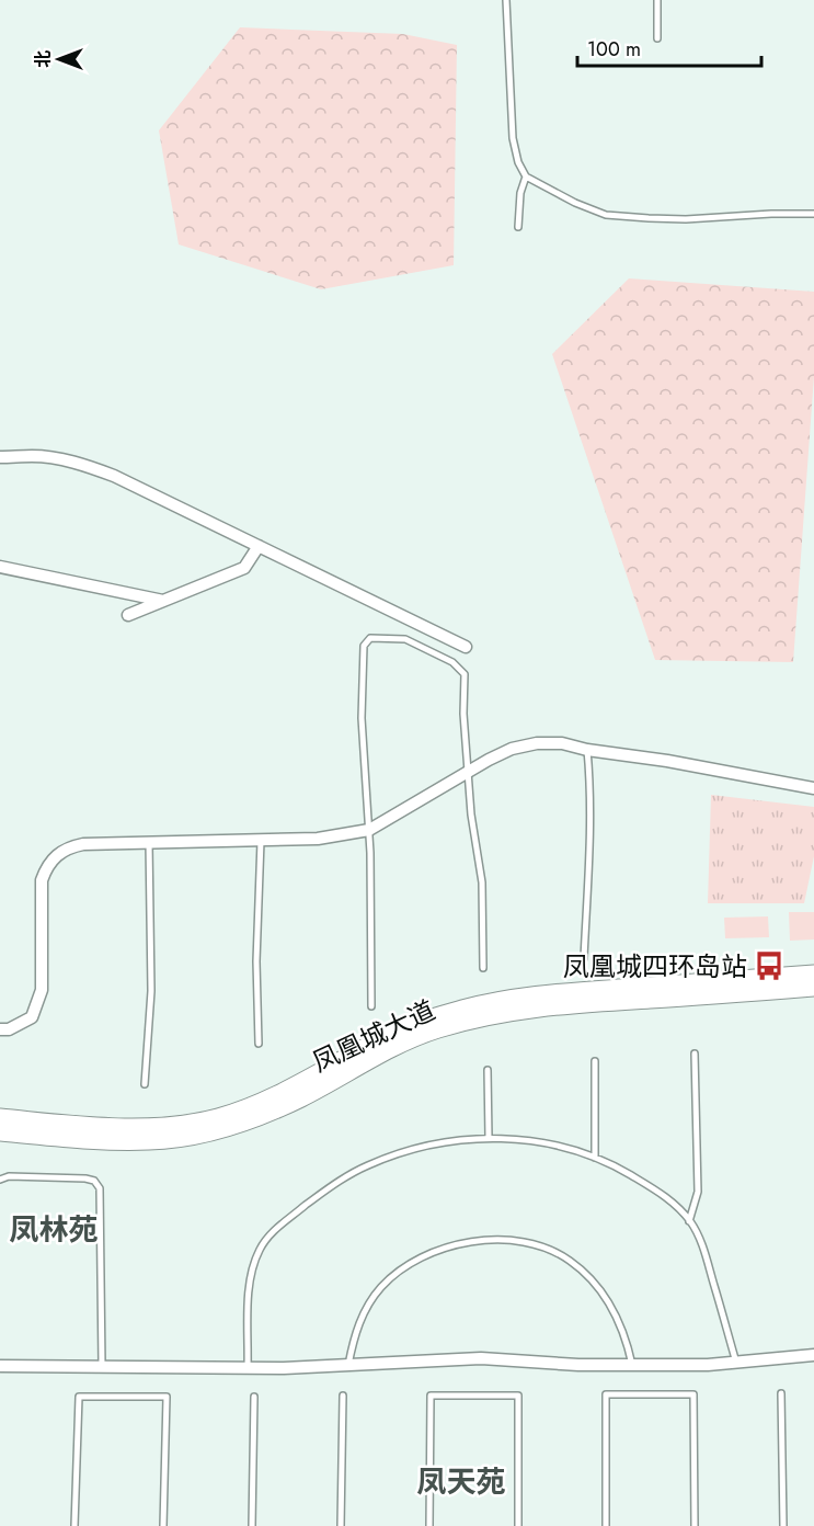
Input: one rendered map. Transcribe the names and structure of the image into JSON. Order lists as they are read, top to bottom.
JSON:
{
  "streets": {
    "main road": ["凤凰城大道"]
  },
  "districts": ["凤林苑", "凤天苑"],
  "places": {
    "bus stop": ["凤凰城四环岛站"]
  },
  "scale_bar": "100 m",
  "north": "left"
}
